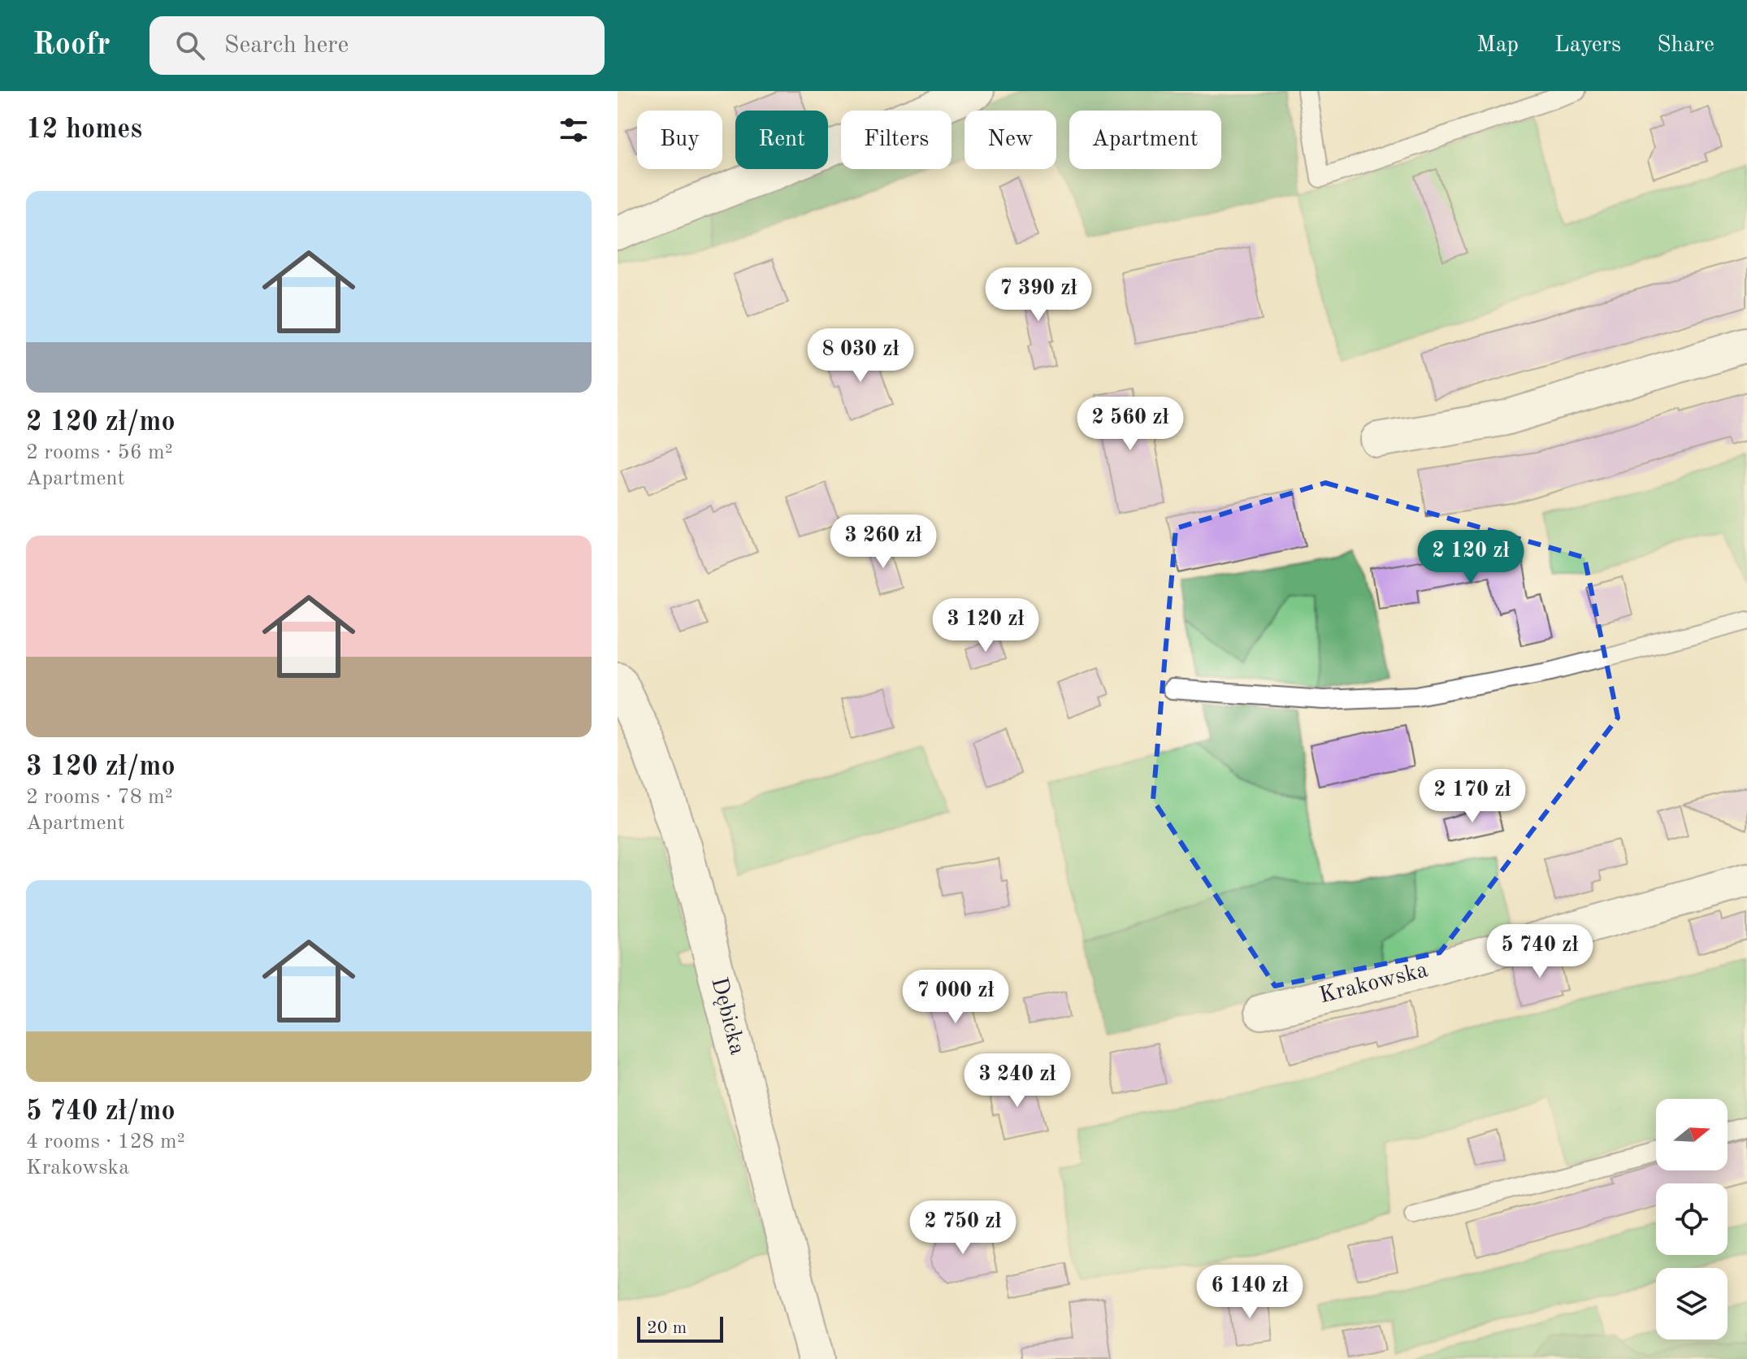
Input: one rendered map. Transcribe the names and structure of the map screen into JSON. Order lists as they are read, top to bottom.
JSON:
{
  "streets": {
    "street": ["Krakowska", "Dębicka"]
  },
  "scale_bar": "20 m",
  "north": "right",
  "page": {
    "header": "Roofr",
    "search": "Search here",
    "nav": ["Map", "Layers", "Share"],
    "heading": "12 homes",
    "chip": [
      "Buy",
      "Rent",
      "Filters",
      "New",
      "Apartment"
    ],
    "list": [
      {
        "name": "2 120 zł/mo",
        "note": "2 rooms · 56 m² · Apartment"
      },
      {
        "name": "3 120 zł/mo",
        "note": "2 rooms · 78 m² · Apartment"
      },
      {
        "name": "5 740 zł/mo",
        "note": "4 rooms · 128 m² · Krakowska"
      }
    ],
    "price": [
      "7 390 zł",
      "8 030 zł",
      "2 560 zł",
      "3 260 zł",
      "2 120 zł",
      "3 120 zł",
      "2 170 zł",
      "5 740 zł",
      "7 000 zł",
      "3 240 zł",
      "2 750 zł",
      "6 140 zł"
    ],
    "scale": "20 m"
  }
}
